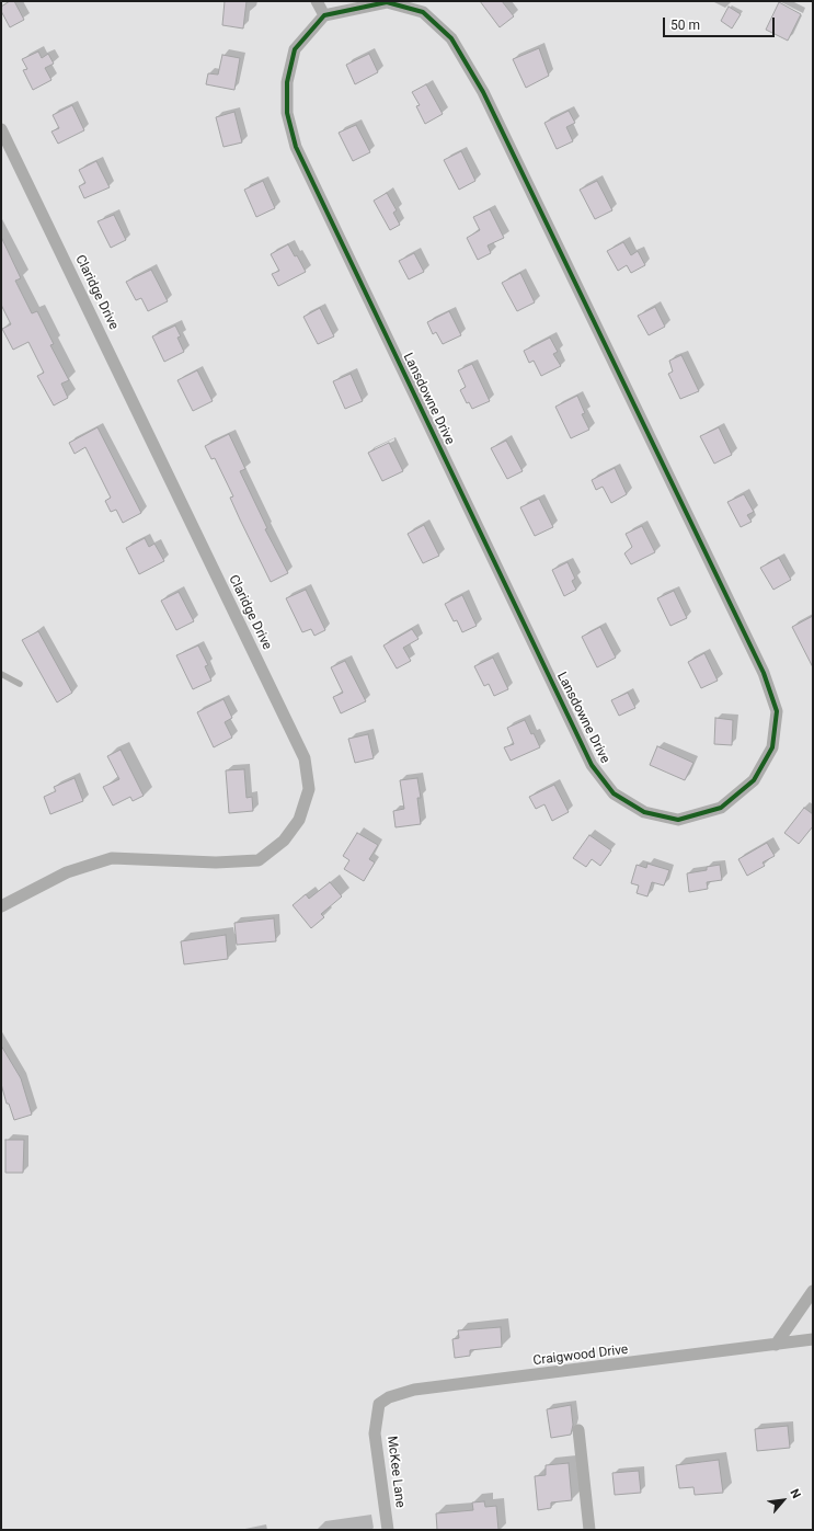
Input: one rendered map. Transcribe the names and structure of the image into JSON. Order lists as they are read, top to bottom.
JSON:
{
  "streets": {
    "street": [
      "Claridge Drive",
      "Lansdowne Drive",
      "Craigwood Drive",
      "McKee Lane"
    ]
  },
  "crossings": [
    ["Craigwood Drive", "McKee Lane"]
  ],
  "scale_bar": "50 m",
  "north": "top right"
}
